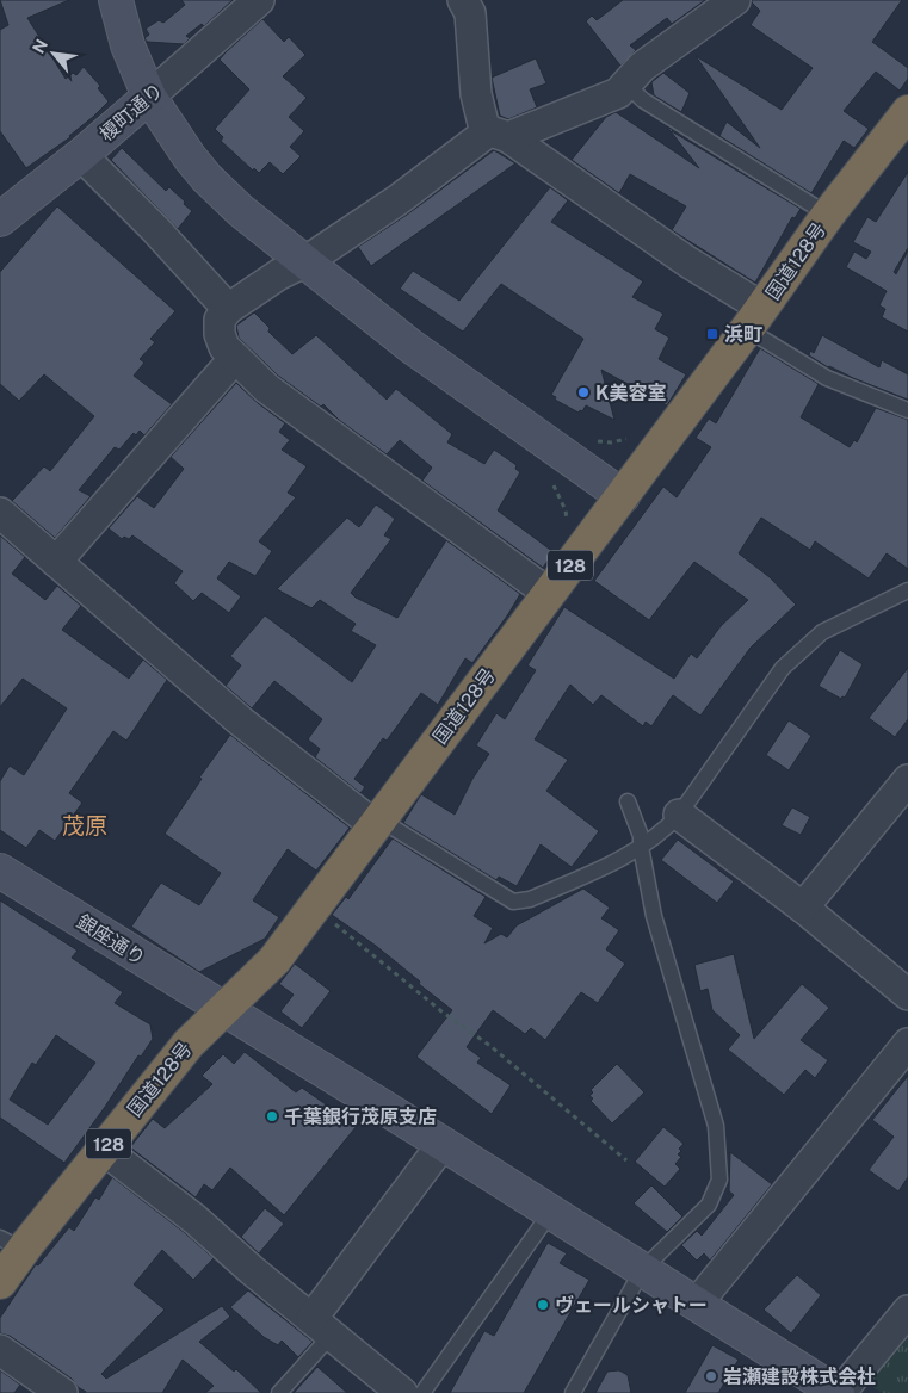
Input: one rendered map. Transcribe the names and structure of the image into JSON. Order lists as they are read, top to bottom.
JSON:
{
  "streets": {
    "highway": ["国道128号", "128"],
    "street": ["榎町通り", "銀座通り"]
  },
  "crossings": [
    ["国道128号", "銀座通り"]
  ],
  "districts": ["茂原"],
  "places": {
    "transit": ["浜町"],
    "other": [
      "K美容室",
      "千葉銀行茂原支店",
      "ヴェールシャトー",
      "岩瀬建設株式会社"
    ]
  },
  "north": "top left"
}
